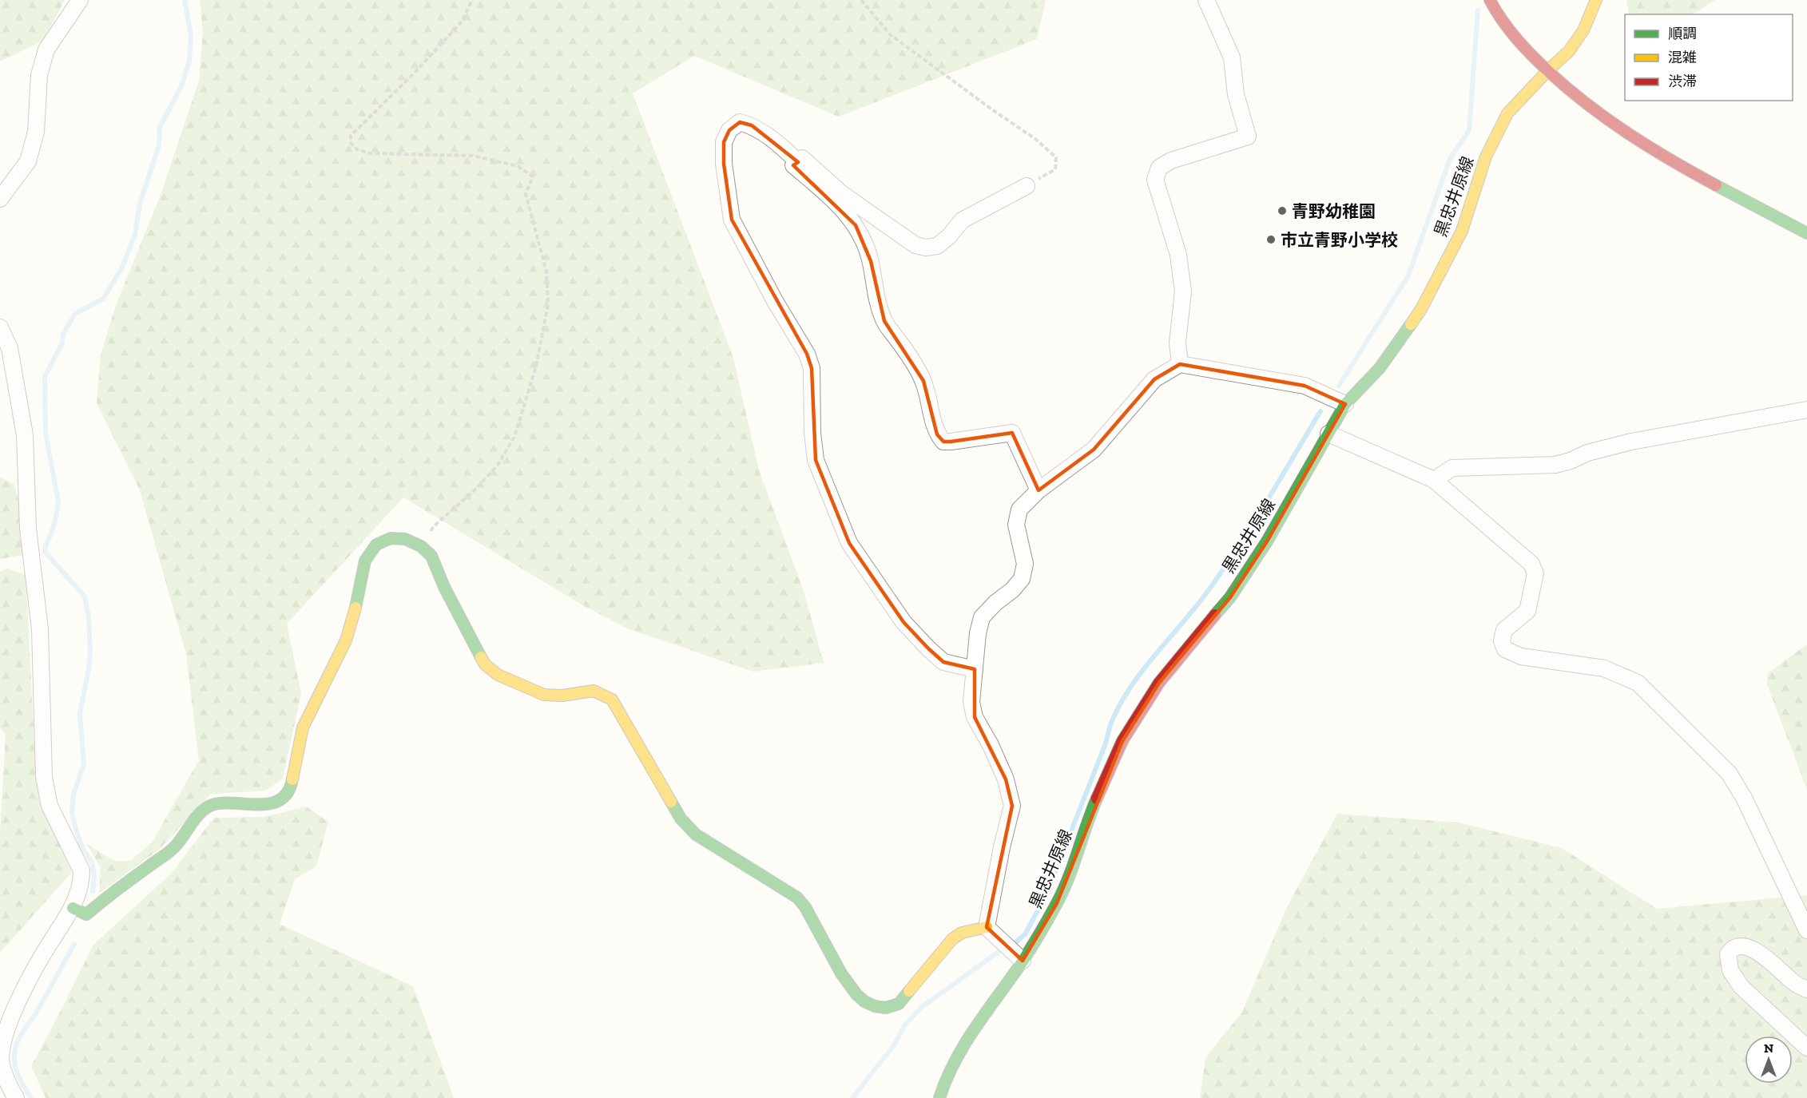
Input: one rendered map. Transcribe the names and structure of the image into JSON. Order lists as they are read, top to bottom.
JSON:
{
  "streets": {
    "street": ["黒忠井原線"]
  },
  "places": ["青野幼稚園", "市立青野小学校"],
  "legend": ["順調", "混雑", "渋滞"],
  "north": "top"
}
